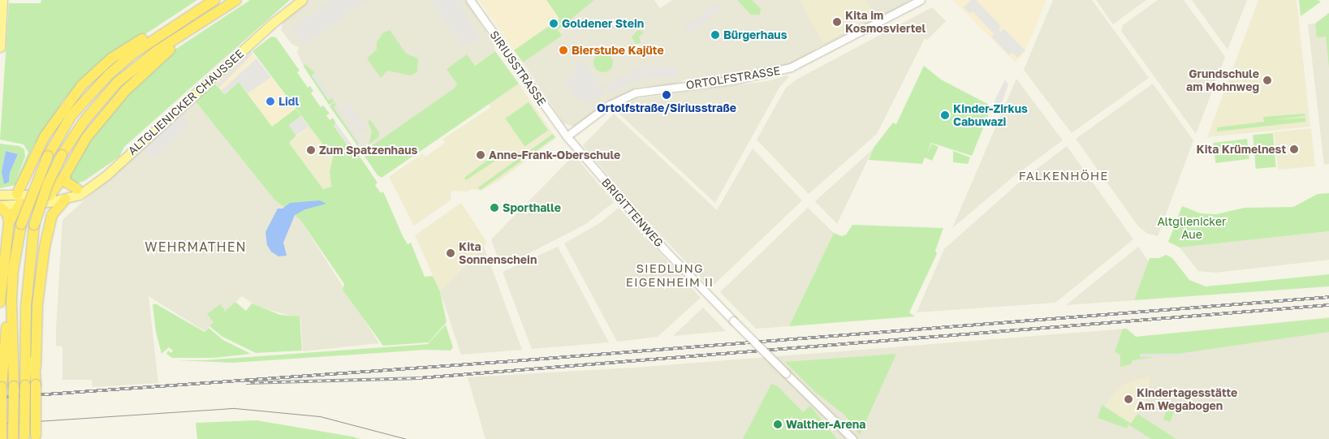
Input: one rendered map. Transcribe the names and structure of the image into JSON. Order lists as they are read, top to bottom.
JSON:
{
  "streets": {
    "main road": ["ALTGLIENICKER CHAUSSEE"],
    "street": ["SIRIUSSTRASSE", "ORTOLFSTRASSE", "BRIGITTENWEG"]
  },
  "crossings": [
    ["SIRIUSSTRASSE", "ORTOLFSTRASSE"],
    ["SIRIUSSTRASSE", "BRIGITTENWEG"],
    ["ORTOLFSTRASSE", "BRIGITTENWEG"]
  ],
  "districts": ["FALKENHÖHE", "WEHRMATHEN", "SIEDLUNG EIGENHEIM II"],
  "parks": ["Altglienicker Aue"],
  "places": [
    "Kita im Kosmosviertel",
    "Goldener Stein",
    "Bürgerhaus",
    "Bierstube Kajüte",
    "Grundschule am Mohnweg",
    "Ortolfstraße/Siriusstraße",
    "Lidl",
    "Kinder-Zirkus Cabuwazi",
    "Kita Krümelnest",
    "Zum Spatzenhaus",
    "Anne-Frank-Oberschule",
    "Sporthalle",
    "Kita Sonnenschein",
    "Kindertagesstätte Am Wegabogen",
    "Walther-Arena"
  ]
}
